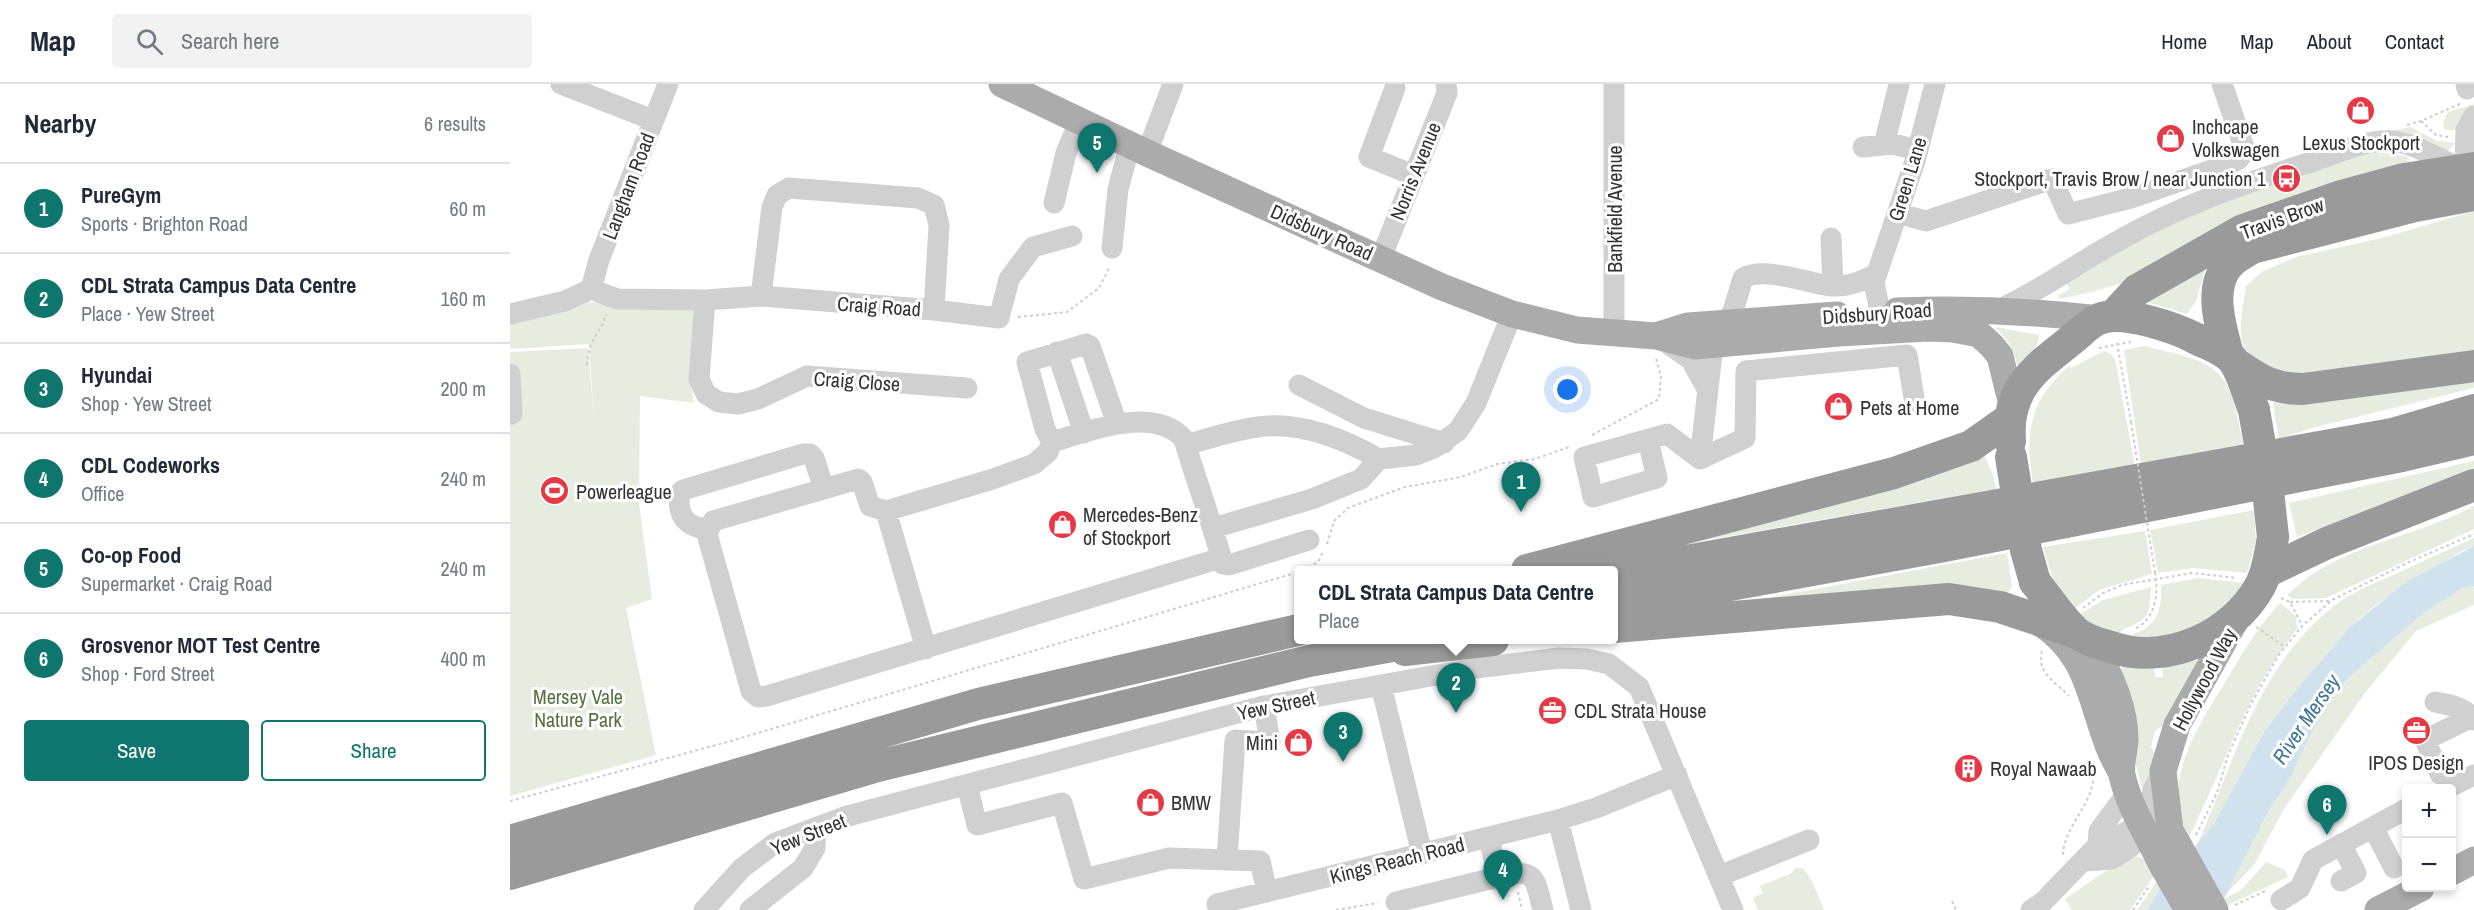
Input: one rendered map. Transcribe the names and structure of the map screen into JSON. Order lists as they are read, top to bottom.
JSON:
{
  "streets": {
    "highway": ["Travis Brow"],
    "main road": ["Didsbury Road", "Hollywood Way"],
    "street": [
      "Norris Avenue",
      "Green Lane",
      "Langham Road",
      "Bankfield Avenue",
      "Craig Road",
      "Craig Close",
      "Yew Street",
      "Kings Reach Road"
    ]
  },
  "crossings": [
    ["Norris Avenue", "Didsbury Road"],
    ["Green Lane", "Didsbury Road"],
    ["Langham Road", "Craig Road"],
    ["Bankfield Avenue", "Didsbury Road"],
    ["Travis Brow", "Didsbury Road"],
    ["Travis Brow", "Hollywood Way"],
    ["Craig Road", "Craig Close"],
    ["Yew Street", "Kings Reach Road"]
  ],
  "water": ["River Mersey"],
  "parks": ["Mersey Vale Nature Park"],
  "places": {
    "shop": [
      "Lexus Stockport",
      "Inchcape Volkswagen",
      "Pets at Home",
      "Mercedes-Benz of Stockport",
      "Mini",
      "BMW"
    ],
    "bus stop": ["Stockport, Travis Brow / near Junction 1"],
    "sports": ["Powerleague"],
    "office": ["CDL Strata House", "IPOS Design"],
    "building": ["Royal Nawaab"]
  },
  "page": {
    "header": "Map",
    "search": "Search here",
    "nav": [
      "Home",
      "Map",
      "About",
      "Contact"
    ],
    "heading": ["Nearby", "6 results"],
    "pins": [
      "5",
      "1",
      "2",
      "3",
      "6",
      "4"
    ],
    "list": [
      {
        "mark": "1",
        "name": "PureGym",
        "note": "Sports · Brighton Road",
        "value": "60 m"
      },
      {
        "mark": "2",
        "name": "CDL Strata Campus Data Centre",
        "note": "Place · Yew Street",
        "value": "160 m"
      },
      {
        "mark": "3",
        "name": "Hyundai",
        "note": "Shop · Yew Street",
        "value": "200 m"
      },
      {
        "mark": "4",
        "name": "CDL Codeworks",
        "note": "Office",
        "value": "240 m"
      },
      {
        "mark": "5",
        "name": "Co-op Food",
        "note": "Supermarket · Craig Road",
        "value": "240 m"
      },
      {
        "mark": "6",
        "name": "Grosvenor MOT Test Centre",
        "note": "Shop · Ford Street",
        "value": "400 m"
      }
    ],
    "popup": ["CDL Strata Campus Data Centre", "Place"],
    "buttons": ["Save", "Share"],
    "map_buttons": ["+", "−"]
  }
}
